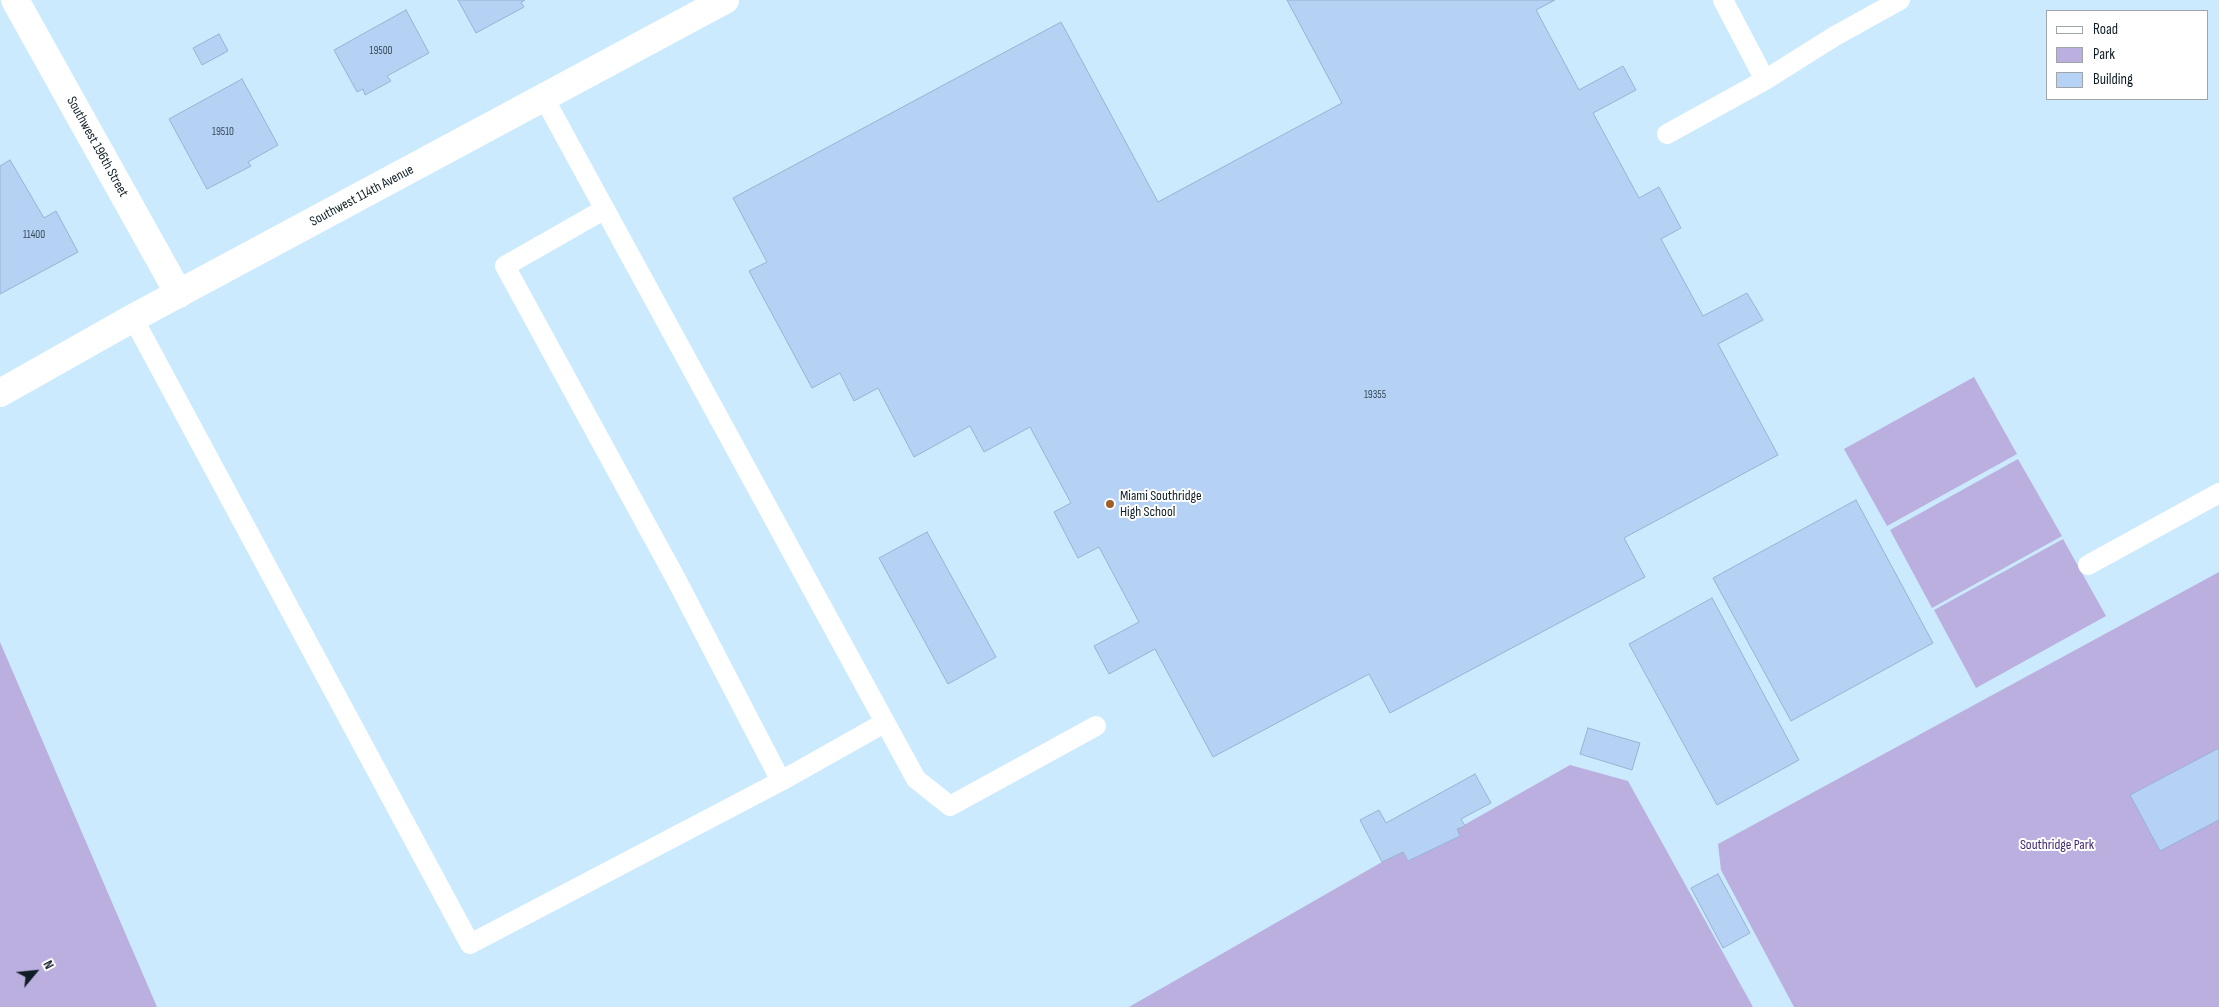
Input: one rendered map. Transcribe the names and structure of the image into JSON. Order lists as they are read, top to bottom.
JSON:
{
  "streets": {
    "street": ["Southwest 196th Street", "Southwest 114th Avenue"]
  },
  "crossings": [
    ["Southwest 196th Street", "Southwest 114th Avenue"]
  ],
  "parks": ["Southridge Park"],
  "places": ["Miami Southridge High School"],
  "house_numbers": [
    "19500",
    "19510",
    "11400",
    "19355"
  ],
  "legend": ["Road", "Park", "Building"],
  "north": "top right"
}
